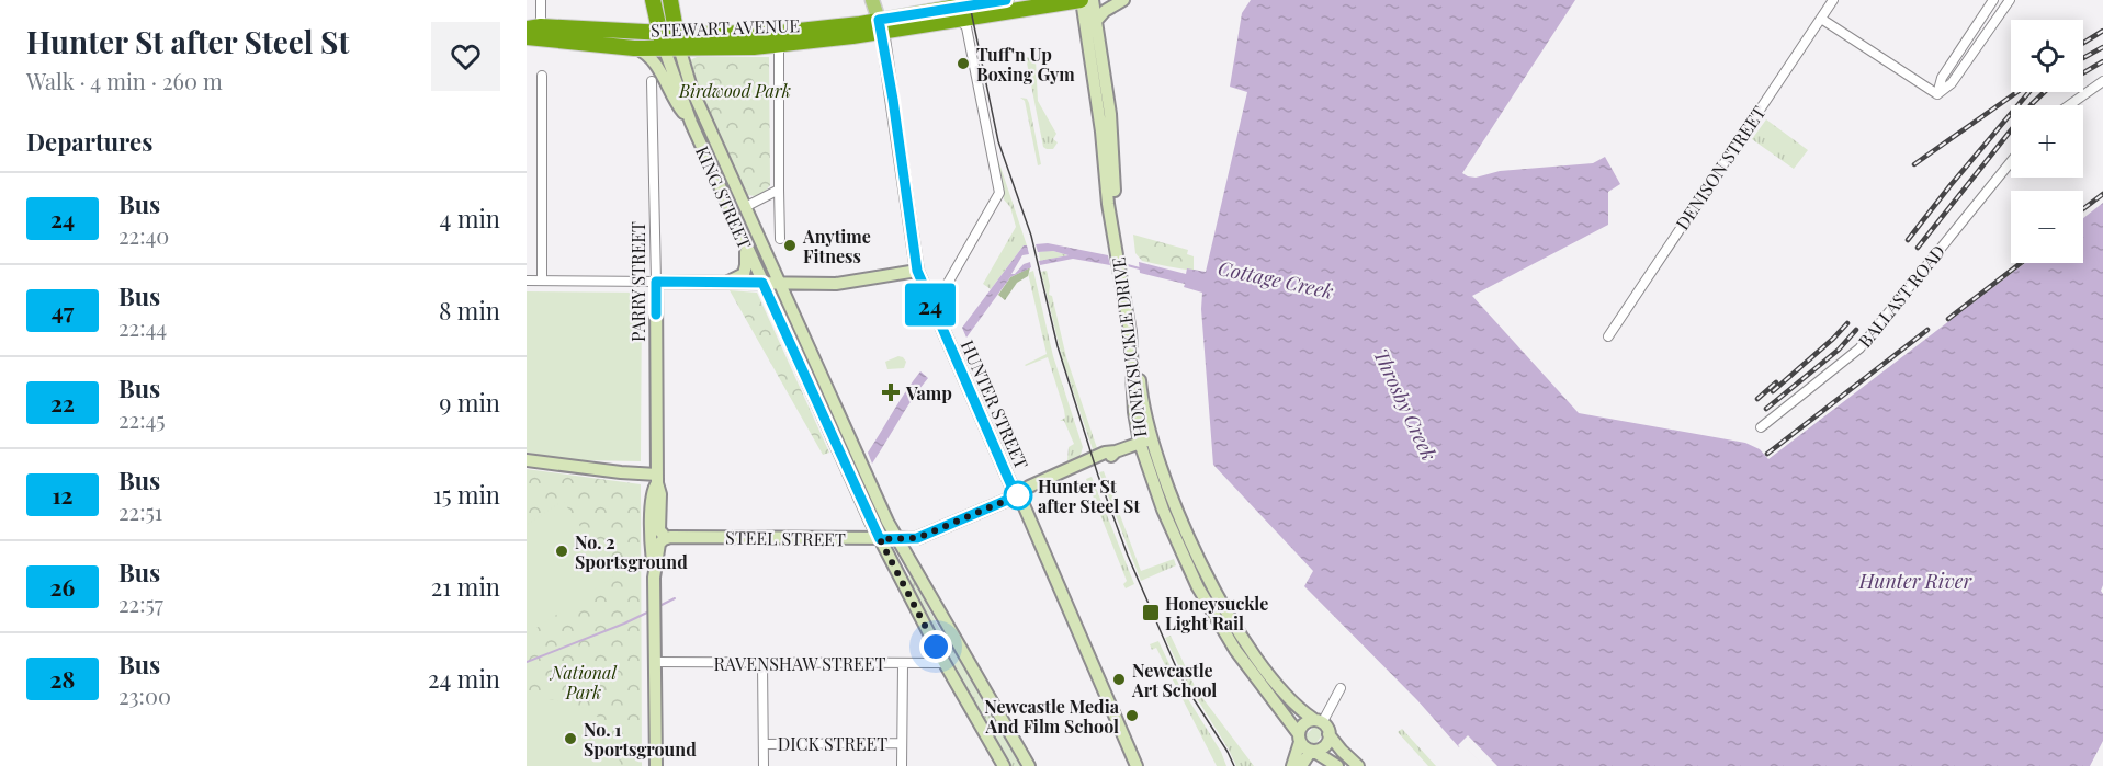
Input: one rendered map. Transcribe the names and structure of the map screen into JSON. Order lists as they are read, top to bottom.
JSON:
{
  "streets": {
    "highway": ["STEWART AVENUE"],
    "main road": [
      "KING STREET",
      "PARRY STREET",
      "HONEYSUCKLE DRIVE",
      "HUNTER STREET",
      "STEEL STREET"
    ],
    "street": [
      "DENISON STREET",
      "BALLAST ROAD",
      "RAVENSHAW STREET",
      "DICK STREET"
    ]
  },
  "crossings": [
    ["STEWART AVENUE", "KING STREET"],
    ["STEWART AVENUE", "HONEYSUCKLE DRIVE"],
    ["STEWART AVENUE", "HUNTER STREET"],
    ["KING STREET", "STEEL STREET"],
    ["KING STREET", "RAVENSHAW STREET"],
    ["PARRY STREET", "STEEL STREET"],
    ["PARRY STREET", "RAVENSHAW STREET"],
    ["HONEYSUCKLE DRIVE", "STEEL STREET"],
    ["HUNTER STREET", "STEEL STREET"]
  ],
  "water": ["Cottage Creek", "Throsby Creek", "Hunter River"],
  "parks": ["Birdwood Park", "National Park"],
  "places": {
    "other": [
      "Tuff'n Up Boxing Gym",
      "Anytime Fitness",
      "Hunter St after Steel St",
      "No. 2 Sportsground",
      "Newcastle Art School",
      "Newcastle Media And Film School",
      "No. 1 Sportsground"
    ],
    "health": ["Vamp"],
    "transit": ["Honeysuckle Light Rail"]
  },
  "lines": ["bus line 24"],
  "page": {
    "heading": [
      ["Hunter St after Steel St", "Walk · 4 min · 260 m"],
      "Departures"
    ],
    "on_map": "24",
    "map_buttons": ["+", "−"],
    "list": [
      {
        "mark": "24",
        "name": "Bus",
        "note": "22:40",
        "value": "4 min"
      },
      {
        "mark": "47",
        "name": "Bus",
        "note": "22:44",
        "value": "8 min"
      },
      {
        "mark": "22",
        "name": "Bus",
        "note": "22:45",
        "value": "9 min"
      },
      {
        "mark": "12",
        "name": "Bus",
        "note": "22:51",
        "value": "15 min"
      },
      {
        "mark": "26",
        "name": "Bus",
        "note": "22:57",
        "value": "21 min"
      },
      {
        "mark": "28",
        "name": "Bus",
        "note": "23:00",
        "value": "24 min"
      }
    ]
  }
}
